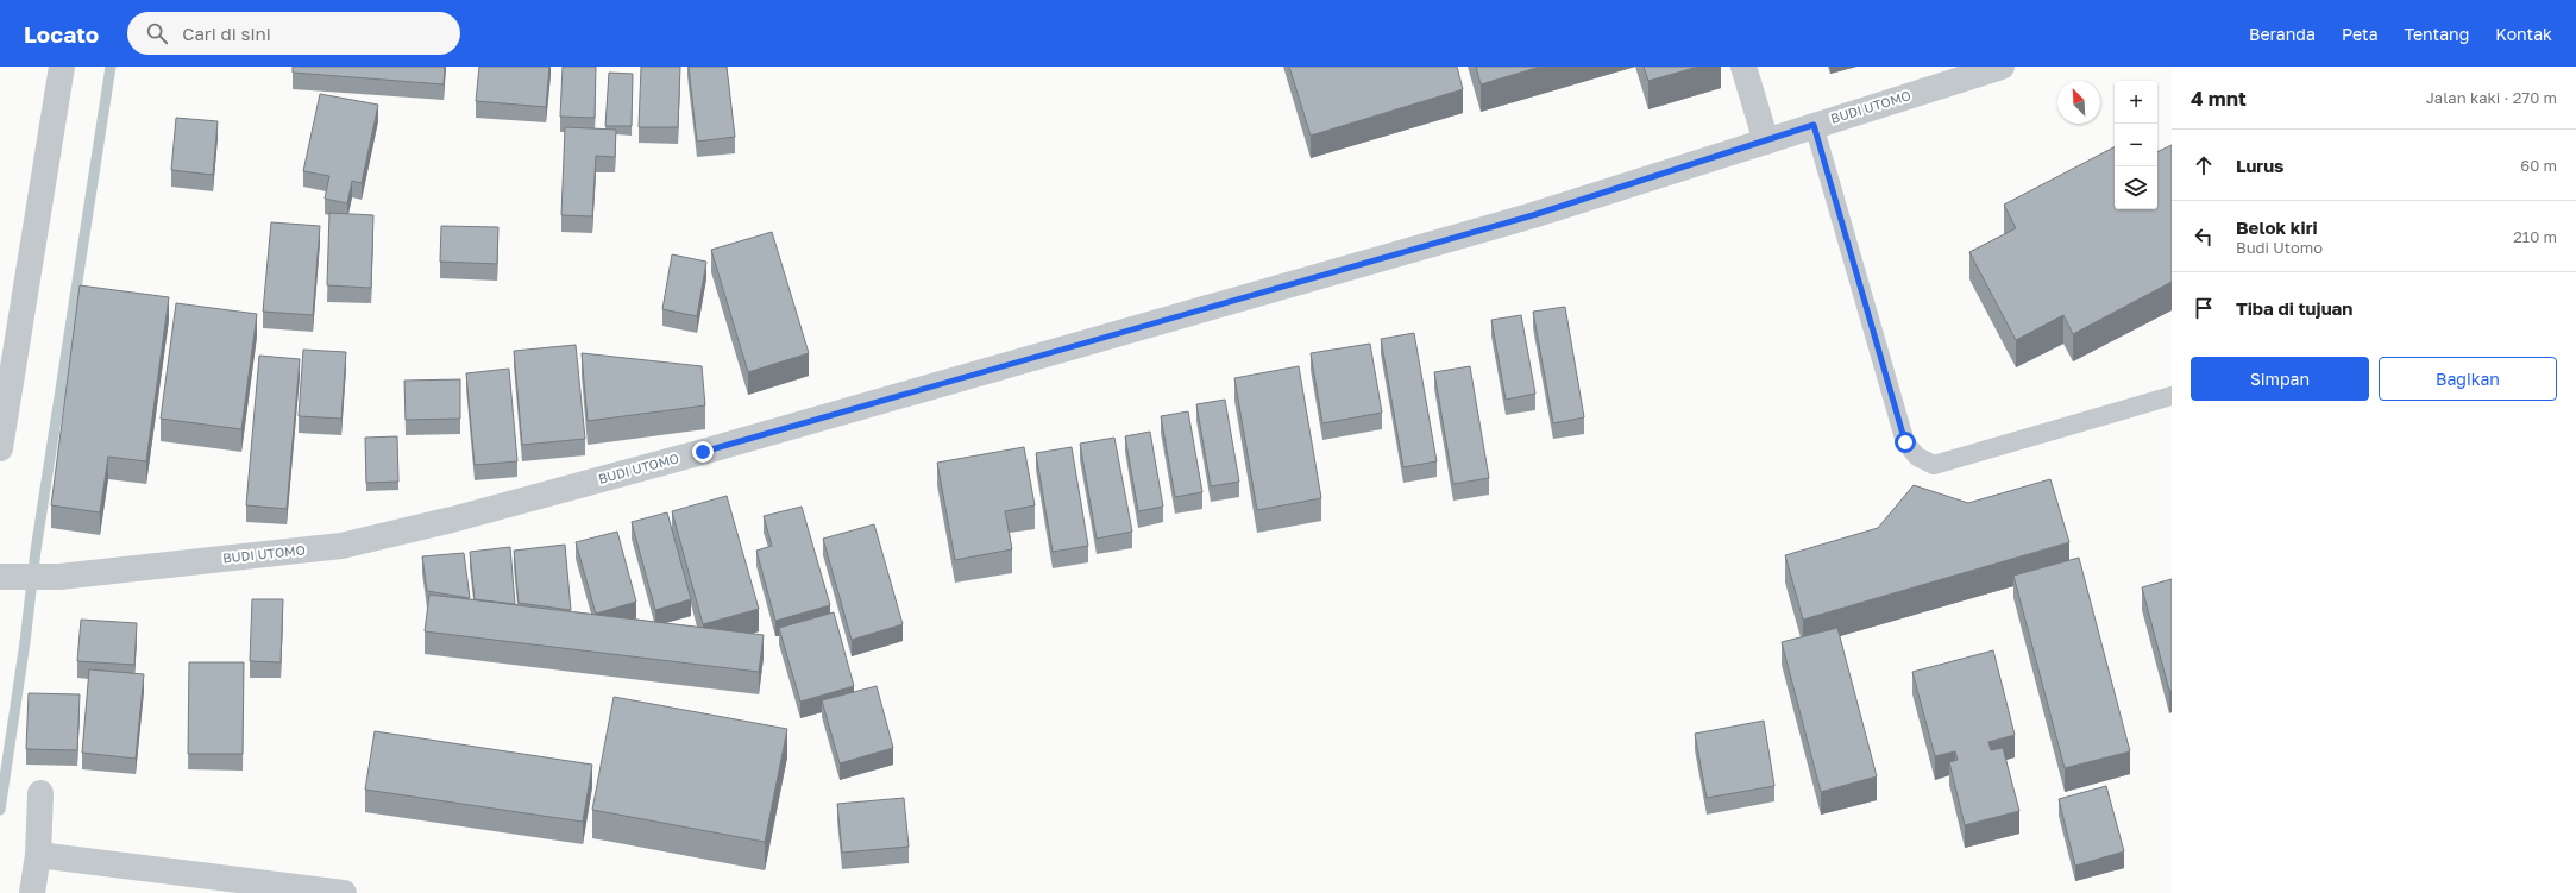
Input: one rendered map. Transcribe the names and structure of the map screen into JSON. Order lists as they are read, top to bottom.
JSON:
{
  "streets": {
    "street": ["BUDI UTOMO"]
  },
  "north": "top left",
  "page": {
    "header": "Locato",
    "search": "Cari di sini",
    "nav": [
      "Beranda",
      "Peta",
      "Tentang",
      "Kontak"
    ],
    "heading": ["4 mnt", "Jalan kaki · 270 m"],
    "map_buttons": ["+", "−"],
    "list": [
      ["Lurus", "60 m"],
      ["Belok kiri", "Budi Utomo", "210 m"],
      "Tiba di tujuan"
    ],
    "buttons": ["Simpan", "Bagikan"]
  }
}
